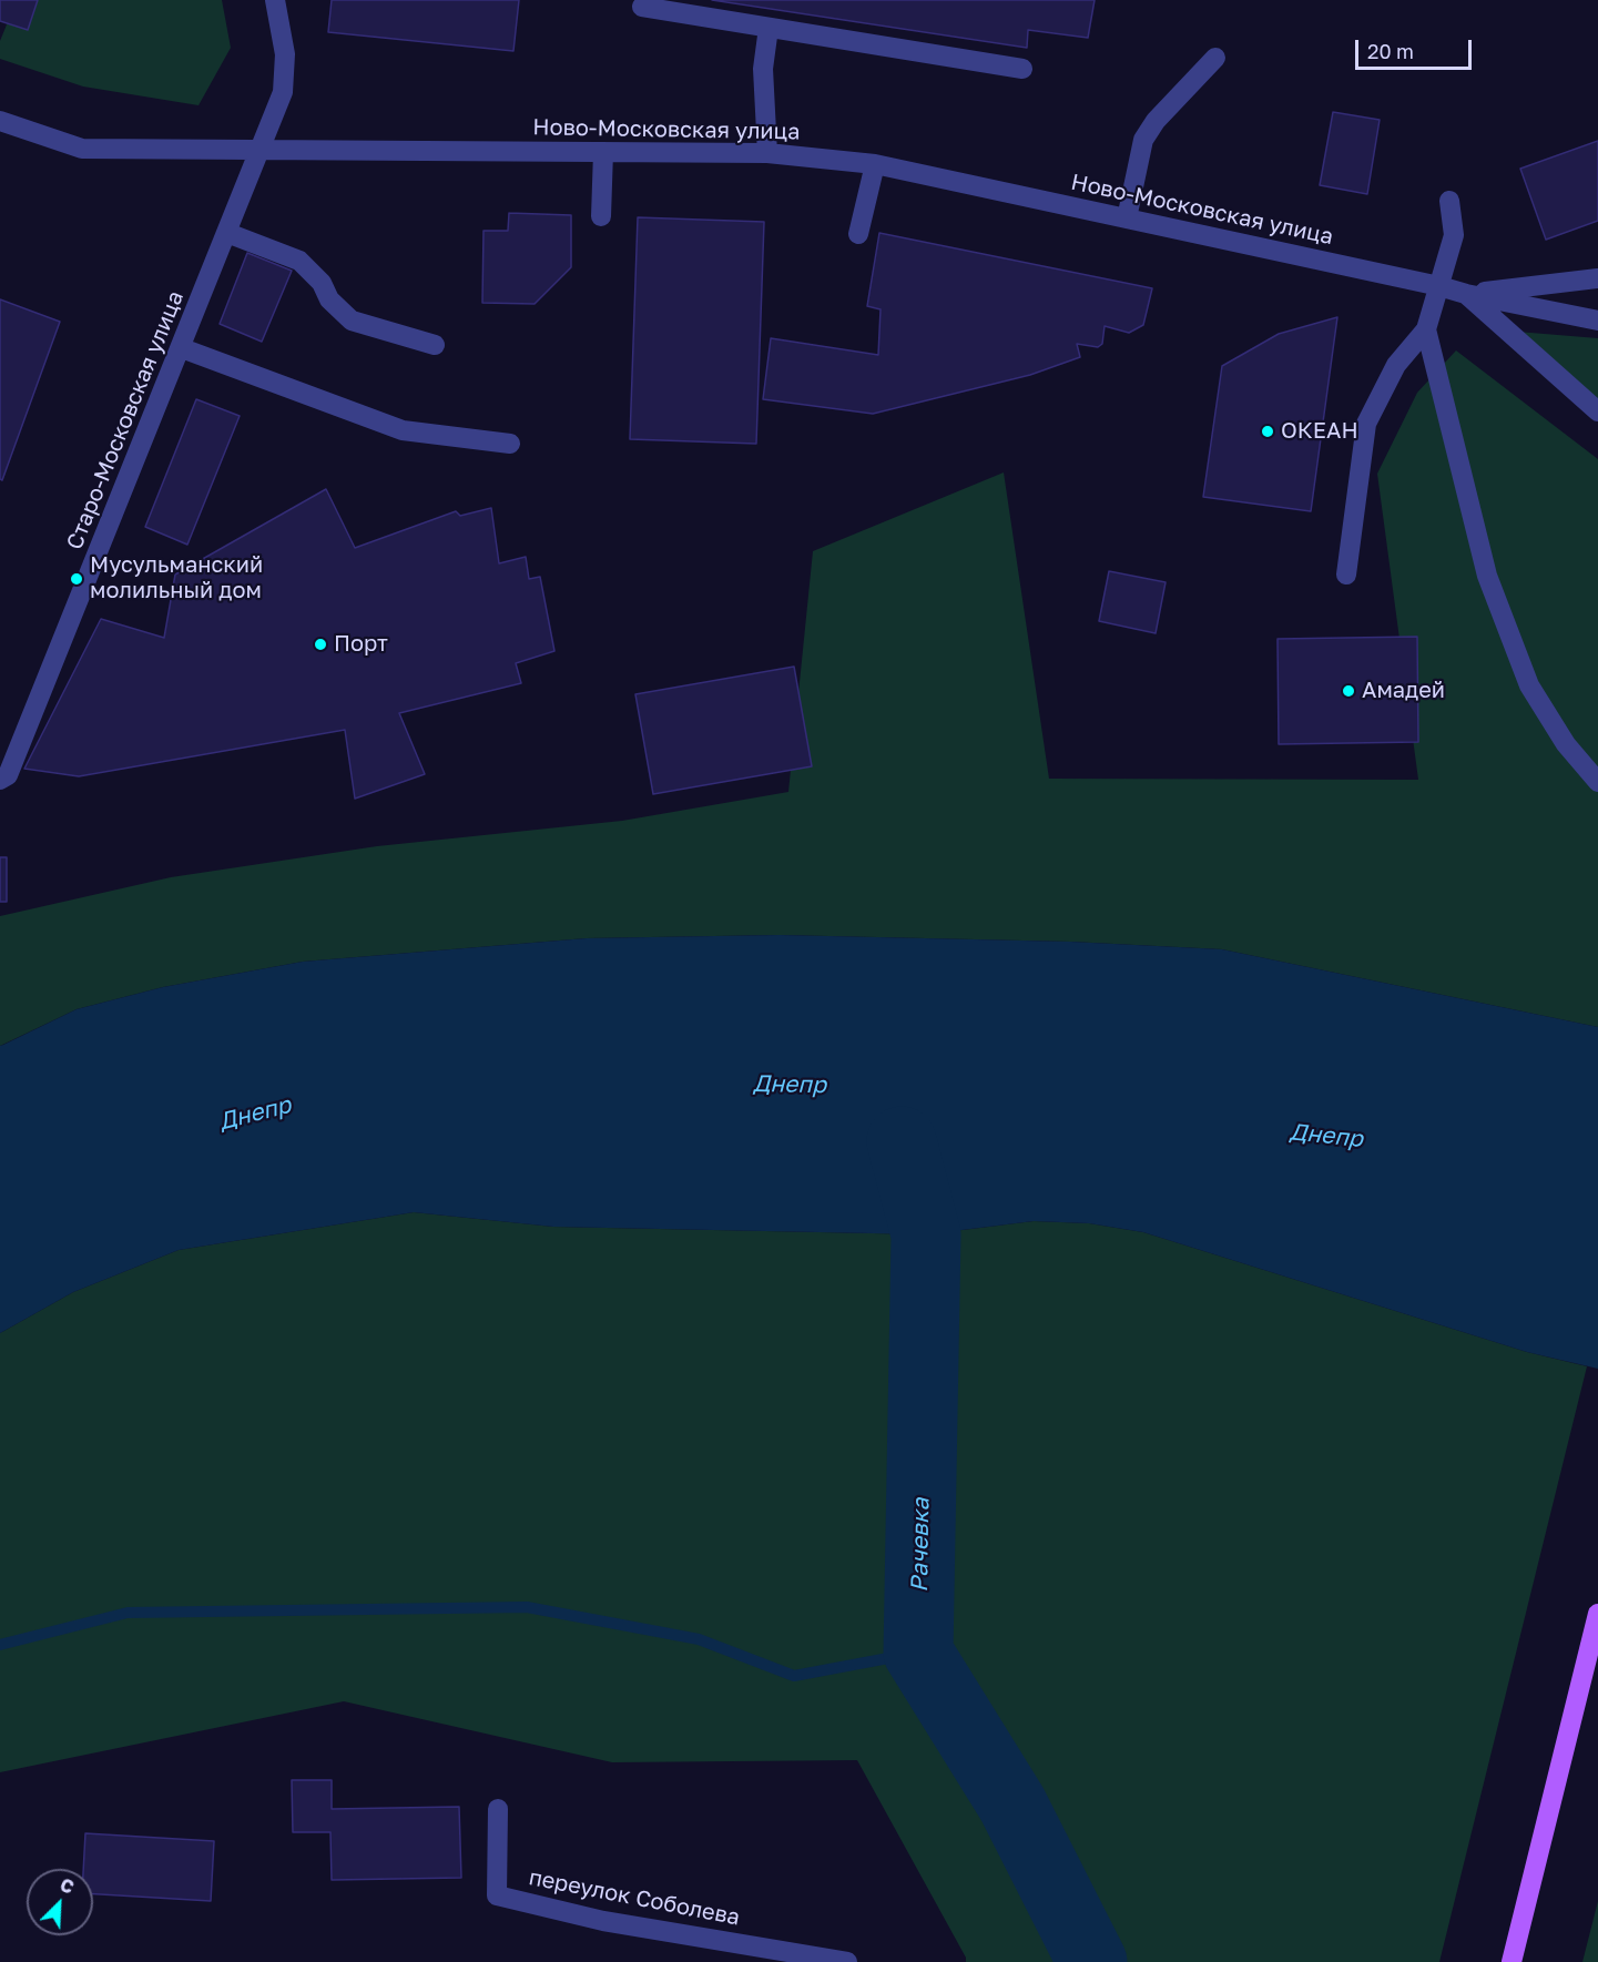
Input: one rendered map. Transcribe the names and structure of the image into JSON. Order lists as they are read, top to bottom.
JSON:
{
  "streets": {
    "street": ["Ново-Московская улица", "Старо-Московская улица", "переулок Соболева"]
  },
  "crossings": [
    ["Ново-Московская улица", "Старо-Московская улица"]
  ],
  "water": ["Днепр", "Рачевка"],
  "places": [
    "ОКЕАН",
    "Мусульманский молильный дом",
    "Порт",
    "Амадей"
  ],
  "scale_bar": "20 m",
  "north": "top right"
}
